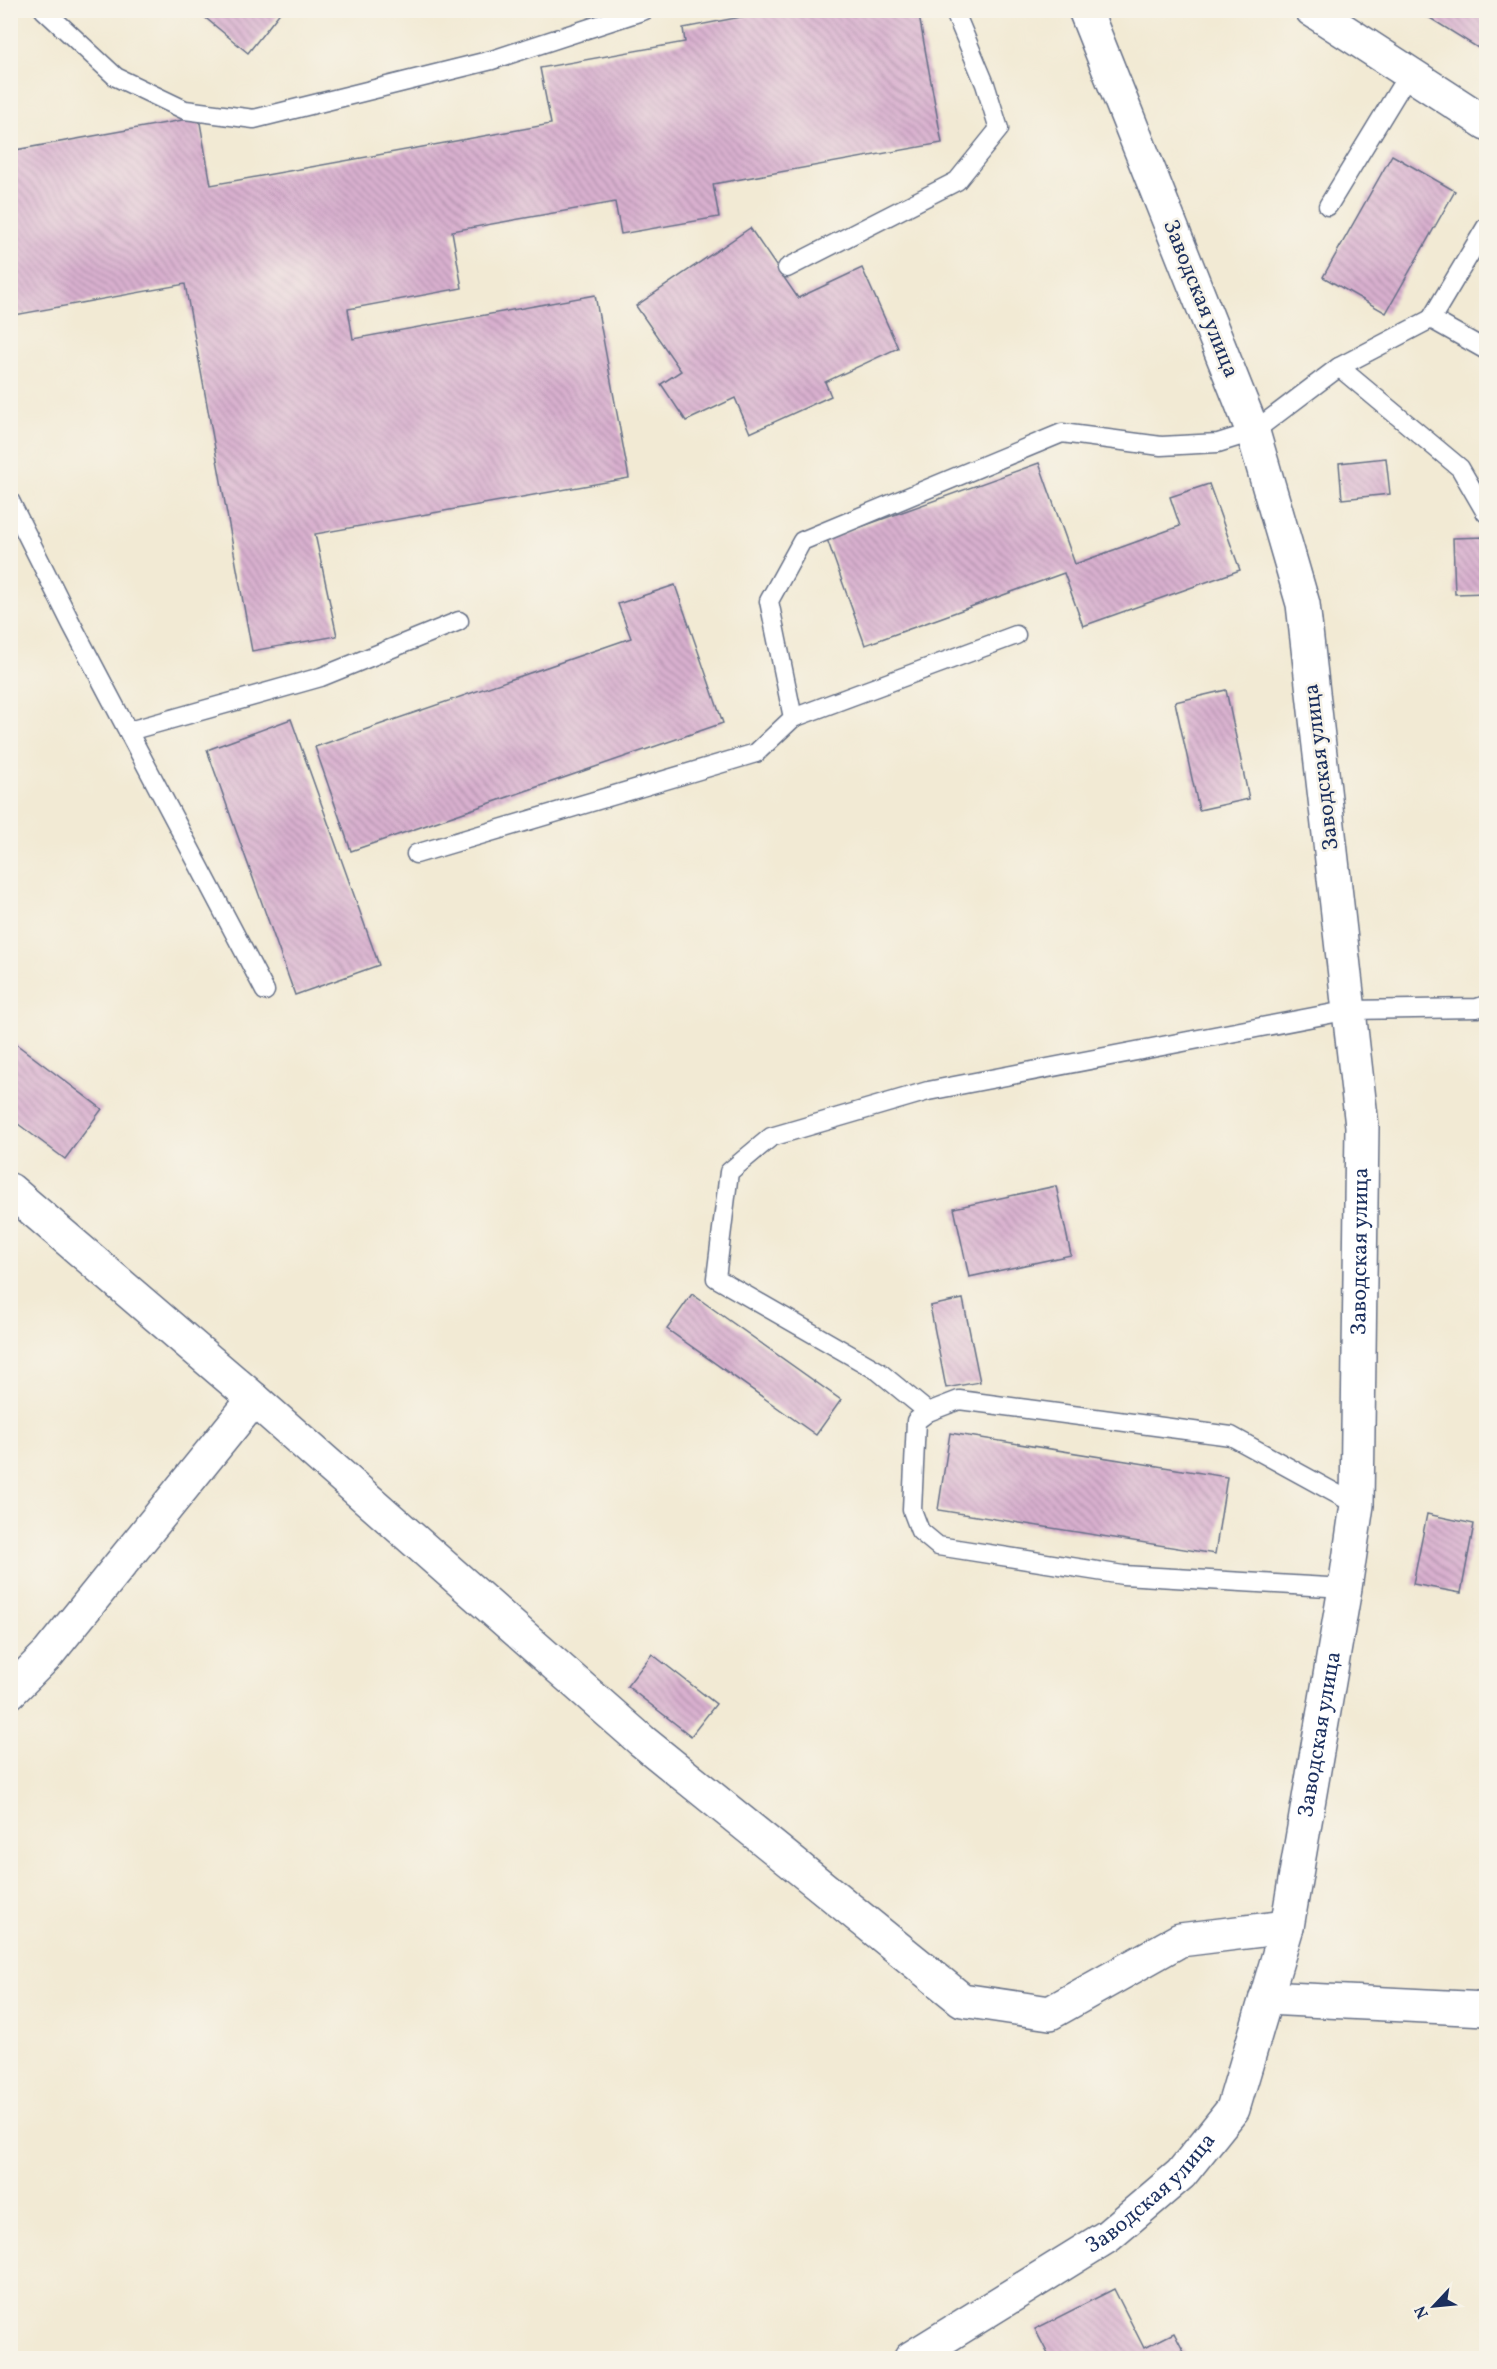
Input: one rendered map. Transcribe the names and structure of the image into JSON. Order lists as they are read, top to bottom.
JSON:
{
  "streets": {
    "street": ["Заводская улица"]
  },
  "north": "bottom left"
}
